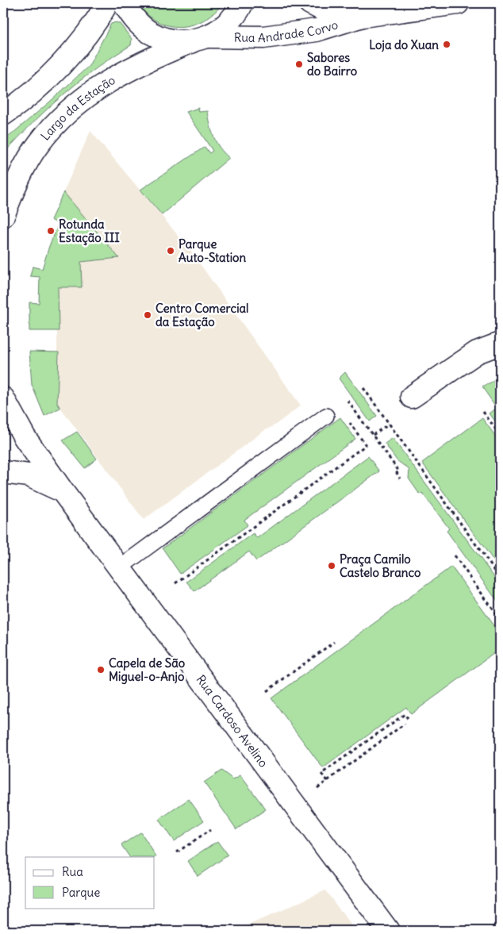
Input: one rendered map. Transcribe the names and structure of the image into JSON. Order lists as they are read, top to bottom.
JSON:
{
  "streets": {
    "street": ["Rua Andrade Corvo", "Largo da Estação", "Rua Cardoso Avelino"]
  },
  "crossings": [
    ["Rua Andrade Corvo", "Largo da Estação"]
  ],
  "places": [
    "Loja do Xuan",
    "Sabores do Bairro",
    "Rotunda Estação III",
    "Parque Auto-Station",
    "Centro Comercial da Estação",
    "Praça Camilo Castelo Branco",
    "Capela de São Miguel-o-Anjo"
  ],
  "legend": ["Rua", "Parque"]
}
